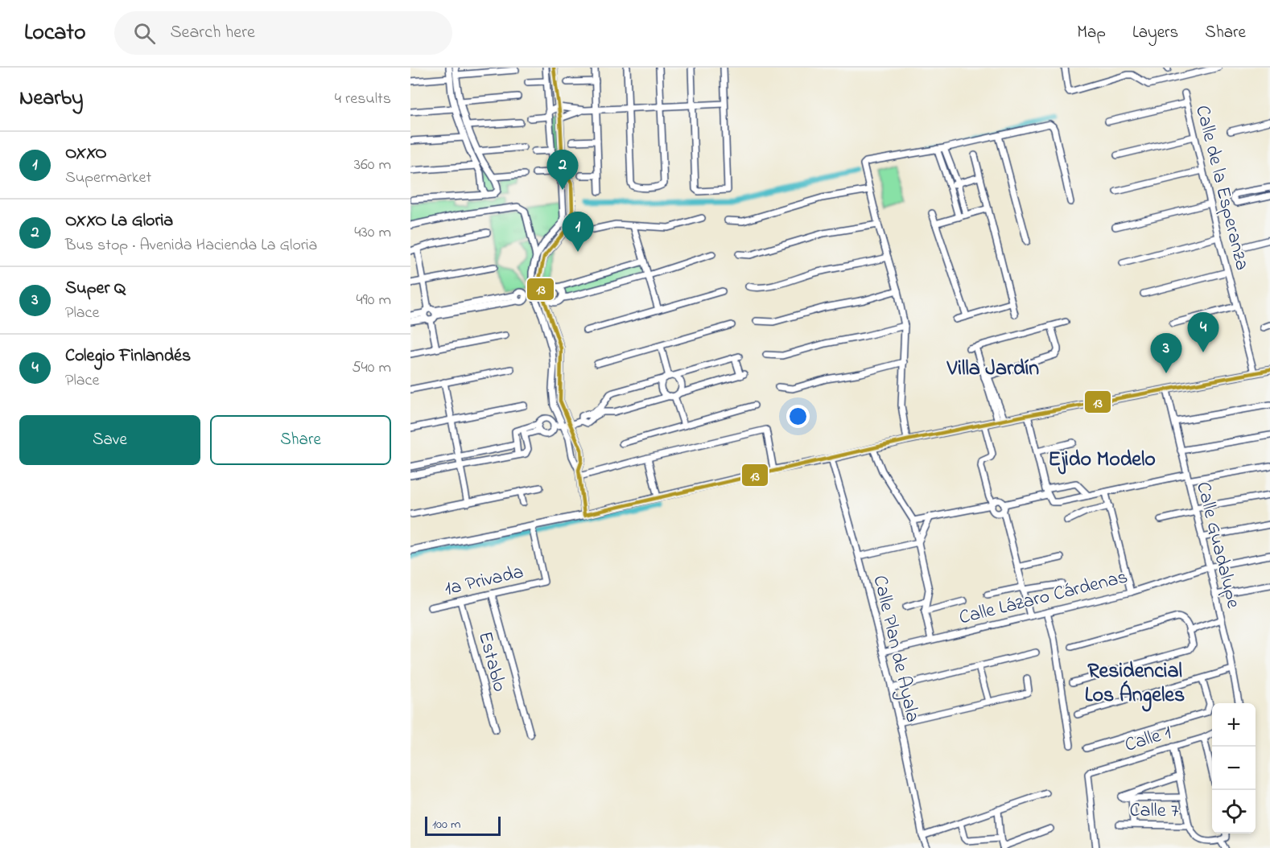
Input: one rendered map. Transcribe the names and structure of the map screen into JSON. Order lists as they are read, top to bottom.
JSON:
{
  "streets": {
    "street": [
      "Calle de la Esperanza",
      "Calle Guadalupe",
      "1a Privada",
      "Calle Lázaro Cárdenas",
      "Calle Plan de Ayala",
      "Establo",
      "Calle 1",
      "Calle 7"
    ]
  },
  "crossings": [
    ["Calle Guadalupe", "Calle Lázaro Cárdenas"],
    ["1a Privada", "Establo"],
    ["Calle Lázaro Cárdenas", "Calle Plan de Ayala"]
  ],
  "districts": ["Villa Jardín", "Ejido Modelo", "Residencial Los Ángeles"],
  "lines": ["transit line 13"],
  "scale_bar": "100 m",
  "page": {
    "header": "Locato",
    "search": "Search here",
    "nav": ["Map", "Layers", "Share"],
    "heading": ["Nearby", "4 results"],
    "list": [
      {
        "mark": "1",
        "name": "OXXO",
        "note": "Supermarket",
        "value": "360 m"
      },
      {
        "mark": "2",
        "name": "OXXO La Gloria",
        "note": "Bus stop · Avenida Hacienda La Gloria",
        "value": "430 m"
      },
      {
        "mark": "3",
        "name": "Super Q",
        "note": "Place",
        "value": "490 m"
      },
      {
        "mark": "4",
        "name": "Colegio Finlandés",
        "note": "Place",
        "value": "540 m"
      }
    ],
    "pins": [
      "2",
      "1",
      "4",
      "3"
    ],
    "buttons": ["Save", "Share"],
    "map_buttons": ["+", "−"],
    "scale": "100 m"
  }
}
